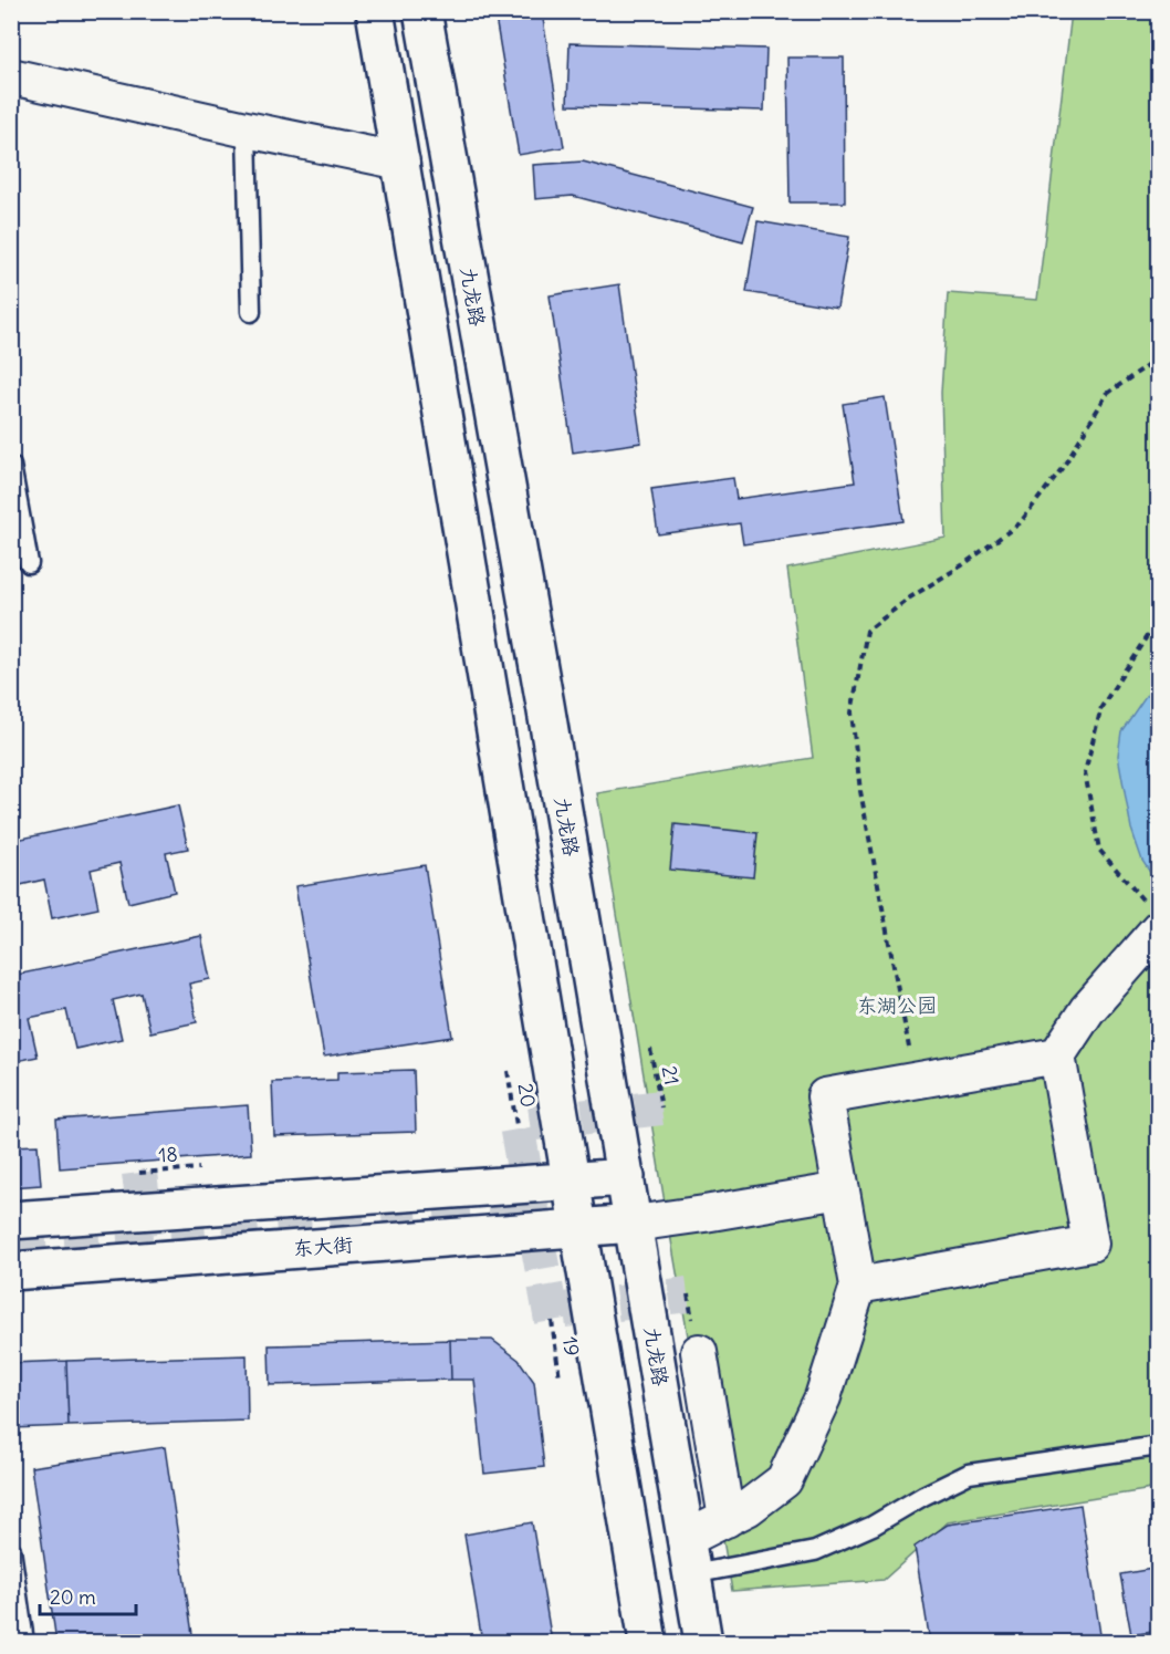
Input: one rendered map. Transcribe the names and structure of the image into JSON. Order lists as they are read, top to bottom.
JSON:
{
  "streets": {
    "main road": ["九龙路", "东大街"],
    "path": [
      "21",
      "20",
      "18",
      "19"
    ]
  },
  "crossings": [
    ["九龙路", "东大街"]
  ],
  "parks": ["东湖公园"],
  "scale_bar": "20 m"
}
